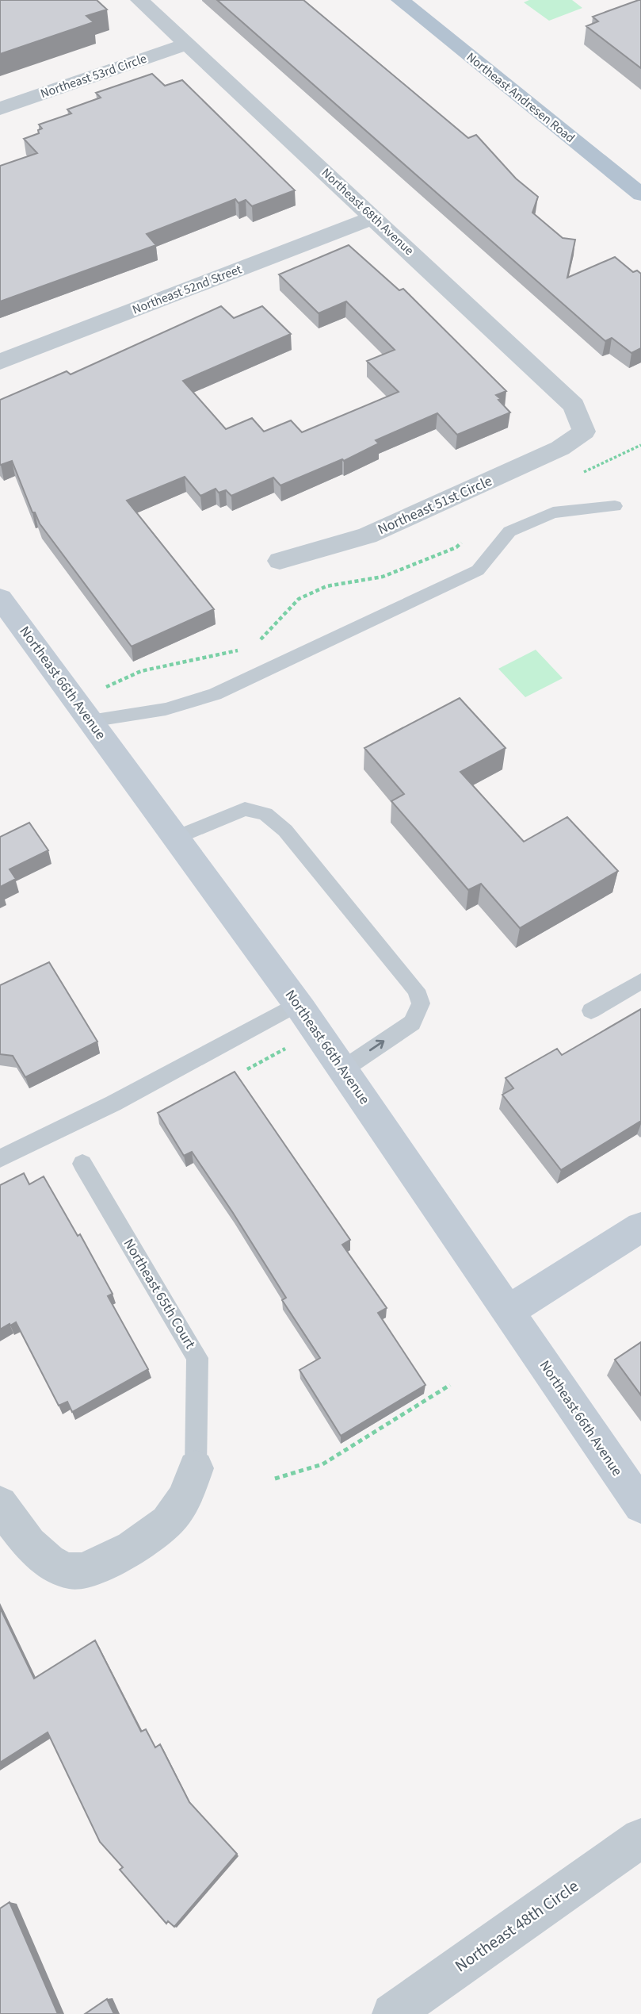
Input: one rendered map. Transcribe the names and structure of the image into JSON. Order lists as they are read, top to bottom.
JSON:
{
  "streets": {
    "main road": ["Northeast Andresen Road"],
    "street": [
      "Northeast 53rd Circle",
      "Northeast 68th Avenue",
      "Northeast 52nd Street",
      "Northeast 51st Circle",
      "Northeast 66th Avenue",
      "Northeast 48th Circle"
    ],
    "lane": ["Northeast 65th Court"]
  },
  "crossings": [
    ["Northeast 53rd Circle", "Northeast 68th Avenue"],
    ["Northeast 68th Avenue", "Northeast 52nd Street"],
    ["Northeast 68th Avenue", "Northeast 51st Circle"]
  ]
}
